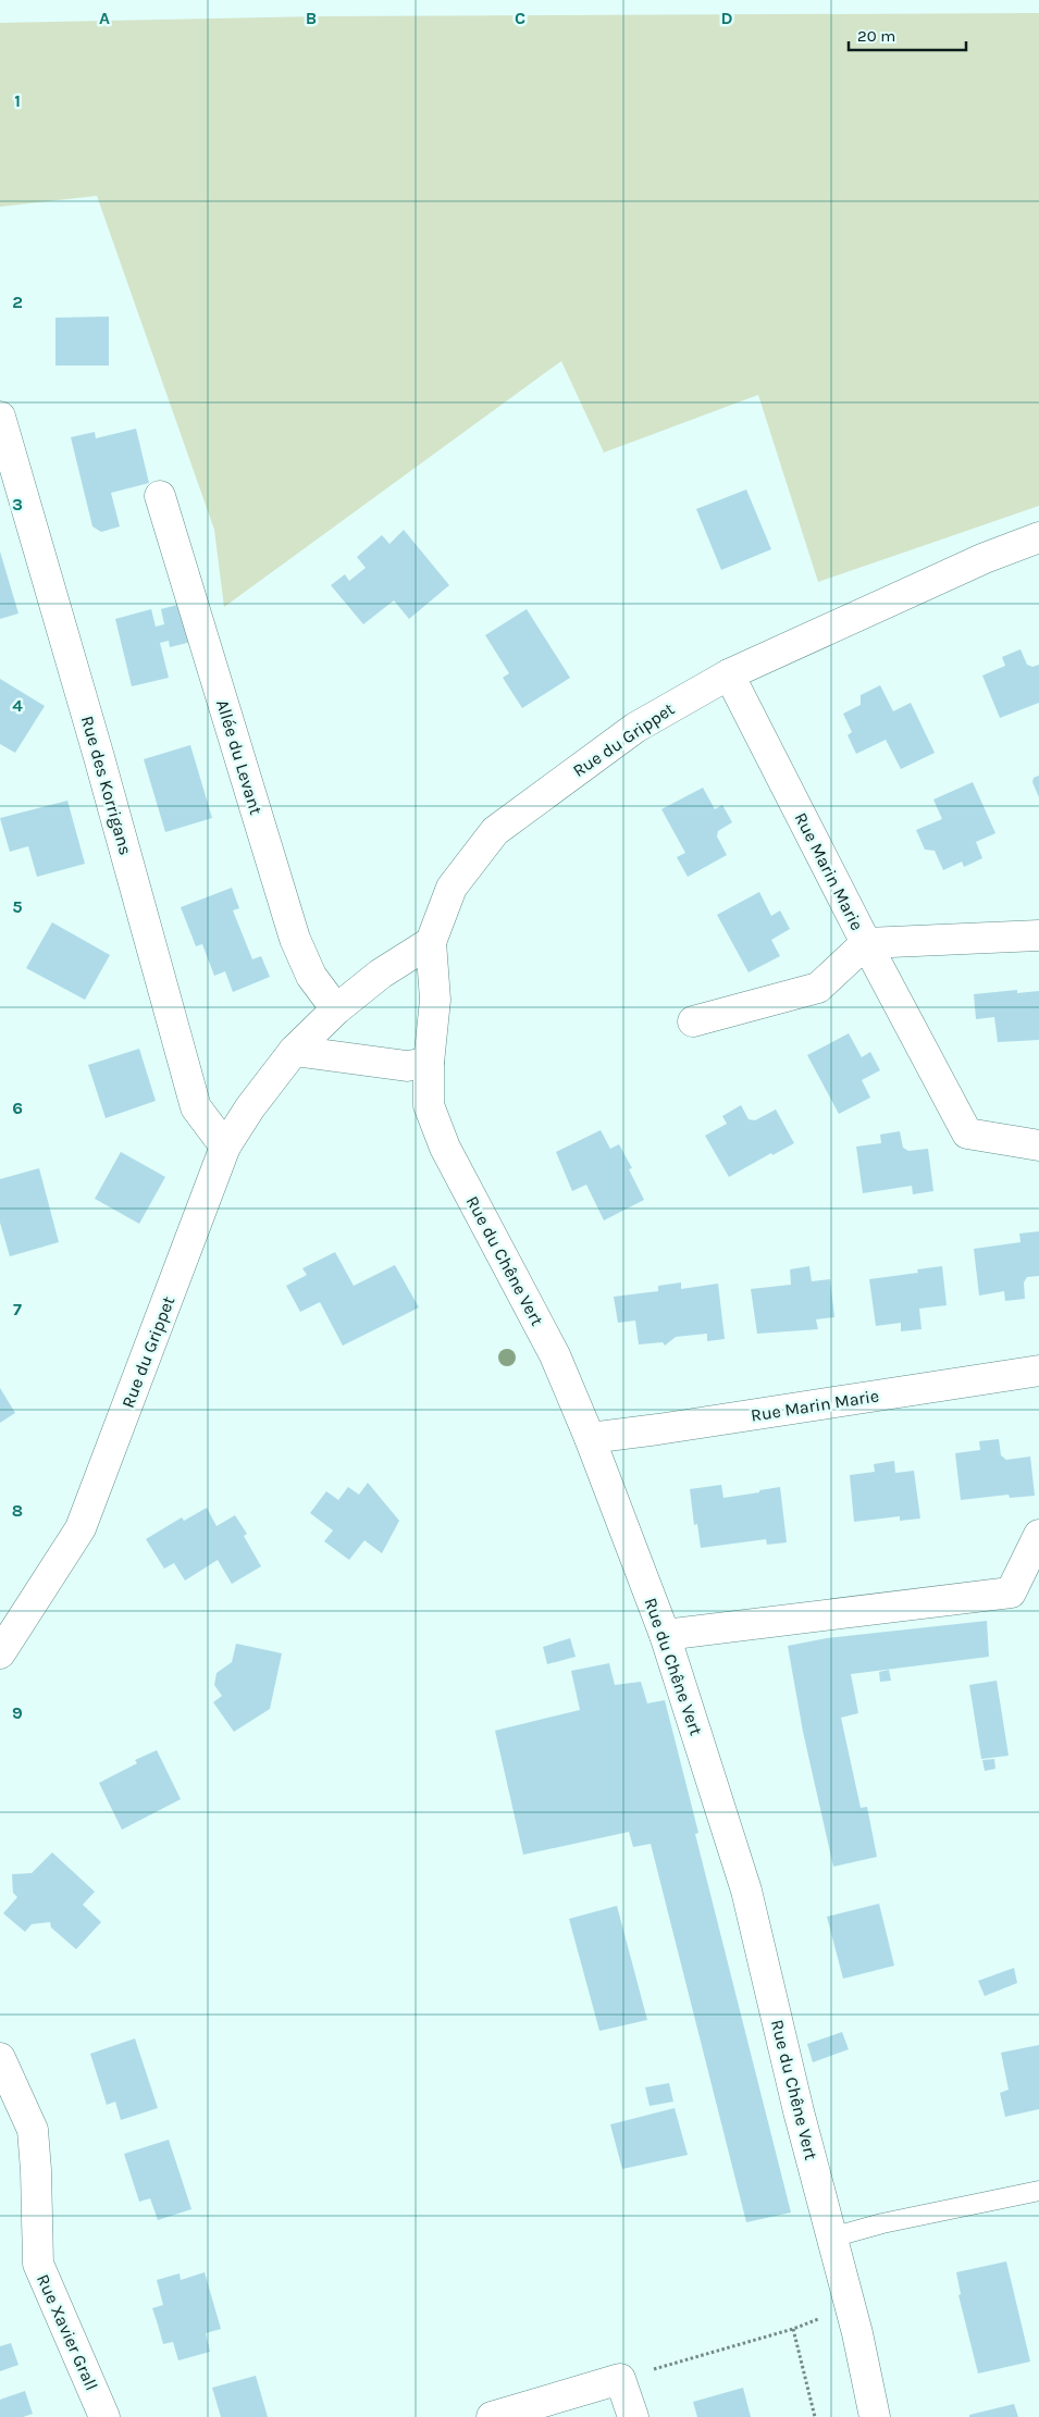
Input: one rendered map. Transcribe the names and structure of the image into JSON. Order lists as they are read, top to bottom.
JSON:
{
  "streets": {
    "street": [
      "Rue du Grippet",
      "Allée du Levant",
      "Rue des Korrigans",
      "Rue Marin Marie",
      "Rue du Chêne Vert",
      "Rue Xavier Grall"
    ]
  },
  "crossings": [
    ["Rue du Grippet", "Allée du Levant"],
    ["Rue du Grippet", "Rue des Korrigans"],
    ["Rue du Grippet", "Rue Marin Marie"],
    ["Rue du Grippet", "Rue du Chêne Vert"],
    ["Rue Marin Marie", "Rue du Chêne Vert"]
  ],
  "scale_bar": "20 m",
  "grid": {
    "columns": [
      "A",
      "B",
      "C",
      "D"
    ],
    "rows": [
      "1",
      "2",
      "3",
      "4",
      "5",
      "6",
      "7",
      "8",
      "9"
    ]
  }
}
